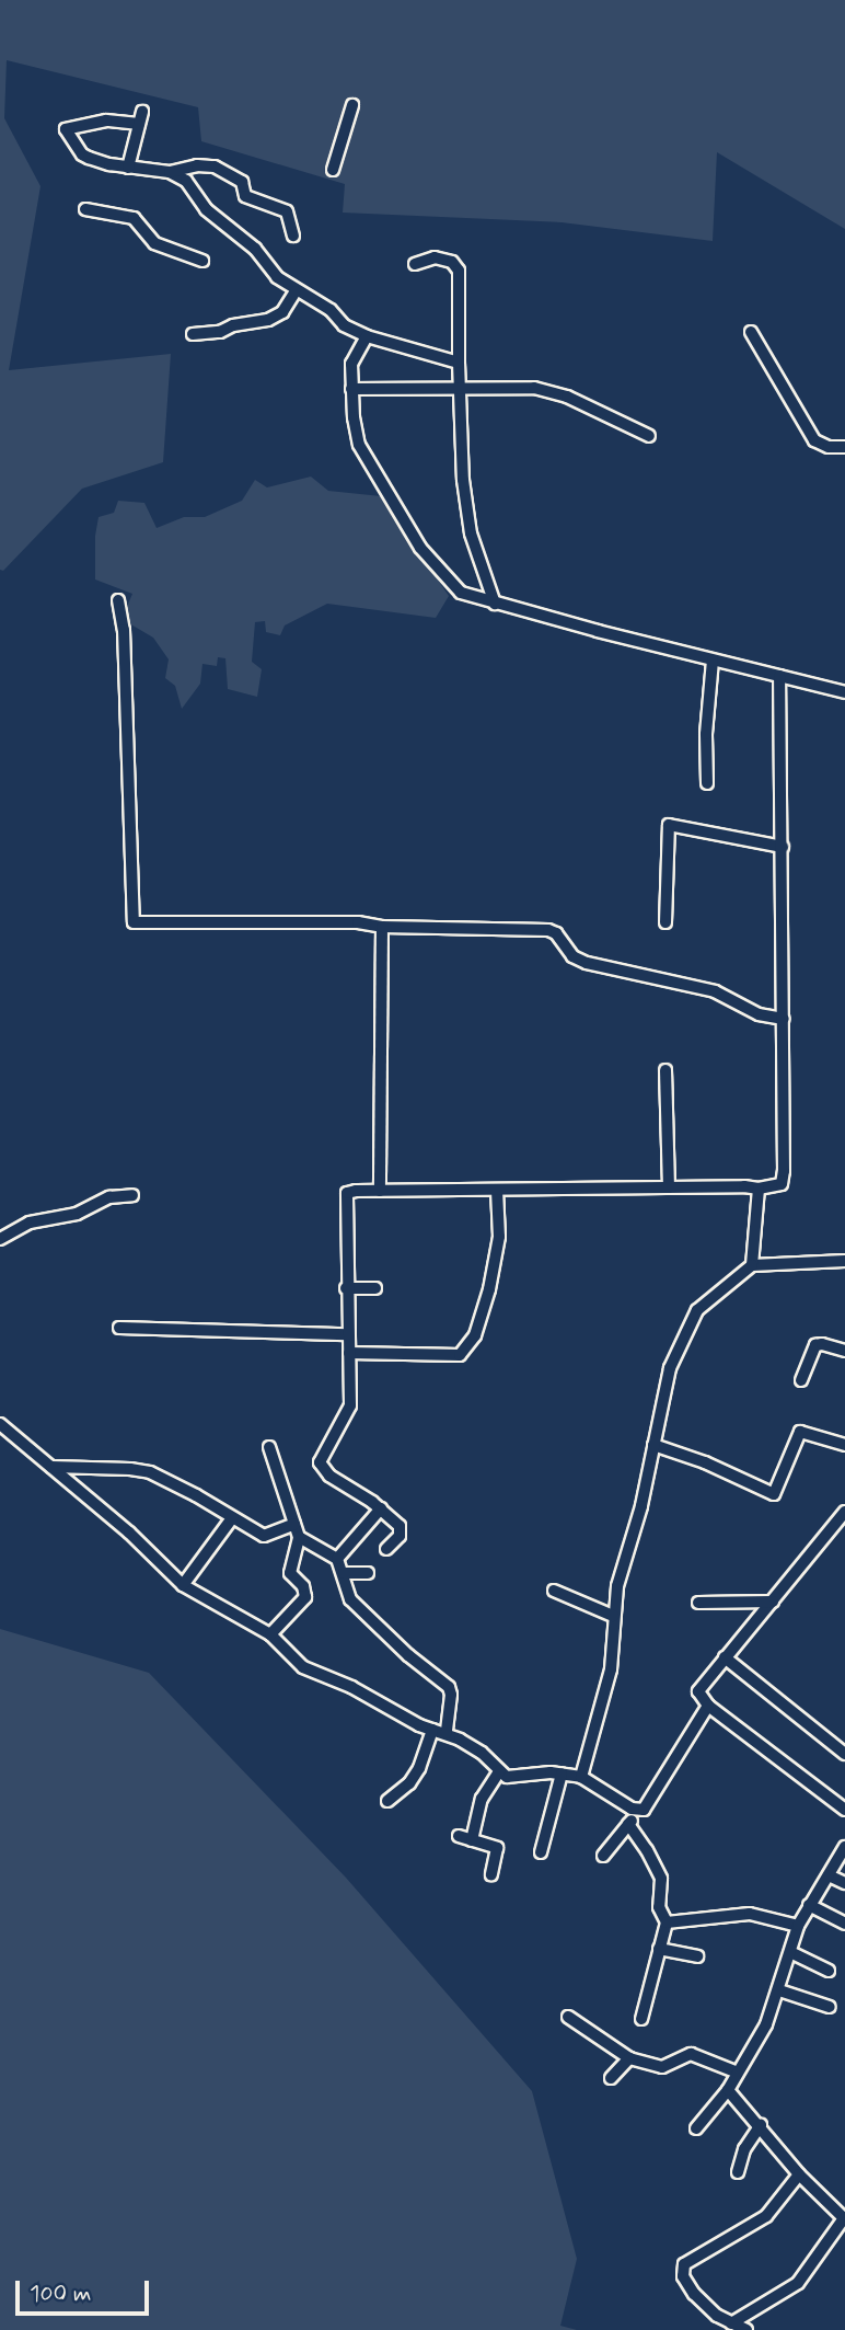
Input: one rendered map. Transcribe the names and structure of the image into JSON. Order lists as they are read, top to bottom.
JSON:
{
  "scale_bar": "100 m"
}
